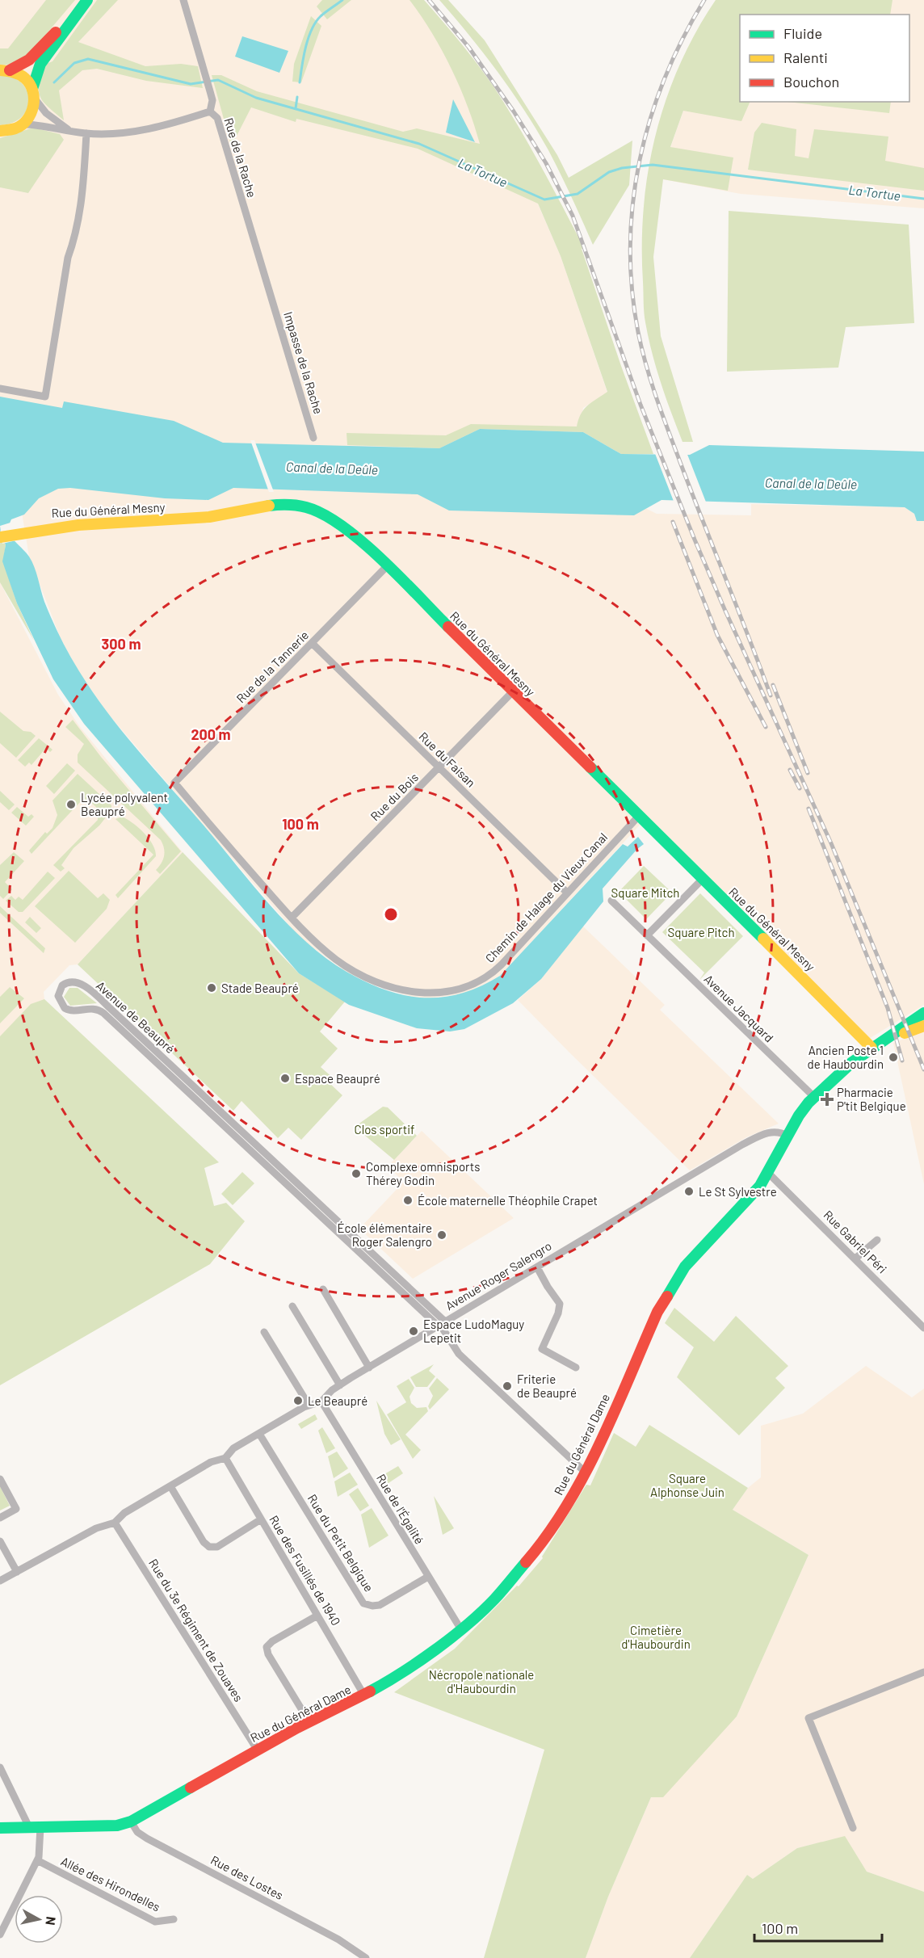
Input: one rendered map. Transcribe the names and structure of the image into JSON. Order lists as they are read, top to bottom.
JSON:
{
  "streets": {
    "street": [
      "Rue de la Rache",
      "Impasse de la Rache",
      "Rue du Général Mesny",
      "Rue de la Tannerie",
      "Rue du Faisan",
      "Rue du Bois",
      "Chemin de Halage du Vieux Canal",
      "Avenue Jacquard",
      "Avenue de Beaupré",
      "Rue Gabriel Péri",
      "Avenue Roger Salengro",
      "Rue du Général Dame",
      "Rue de l'Égalité",
      "Rue du Petit Belgique",
      "Rue des Fusillés de 1940",
      "Rue du 3e Régiment de Zouaves",
      "Rue des Lostes",
      "Allée des Hirondelles"
    ]
  },
  "crossings": [
    ["Rue de la Rache", "Impasse de la Rache"],
    ["Rue du Général Mesny", "Rue de la Tannerie"],
    ["Rue du Général Mesny", "Rue du Bois"],
    ["Rue du Général Mesny", "Chemin de Halage du Vieux Canal"],
    ["Rue du Général Mesny", "Rue du Général Dame"],
    ["Rue de la Tannerie", "Rue du Faisan"],
    ["Rue de la Tannerie", "Chemin de Halage du Vieux Canal"],
    ["Rue du Faisan", "Rue du Bois"],
    ["Rue du Faisan", "Chemin de Halage du Vieux Canal"],
    ["Rue du Bois", "Chemin de Halage du Vieux Canal"],
    ["Avenue Jacquard", "Rue du Général Dame"],
    ["Avenue de Beaupré", "Avenue Roger Salengro"],
    ["Rue Gabriel Péri", "Rue du Général Dame"],
    ["Avenue Roger Salengro", "Rue du Général Dame"],
    ["Avenue Roger Salengro", "Rue de l'Égalité"],
    ["Rue du Général Dame", "Rue de l'Égalité"],
    ["Rue du Général Dame", "Rue des Fusillés de 1940"],
    ["Rue du Général Dame", "Rue du 3e Régiment de Zouaves"],
    ["Rue du Général Dame", "Rue des Lostes"],
    ["Rue de l'Égalité", "Rue du Petit Belgique"]
  ],
  "water": ["La Tortue", "Canal de la Deûle"],
  "parks": [
    "Square Mitch",
    "Square Pitch",
    "Clos sportif",
    "Square Alphonse Juin",
    "Cimetière d'Haubourdin",
    "Nécropole nationale d'Haubourdin"
  ],
  "places": {
    "other": [
      "Lycée polyvalent Beaupré",
      "Stade Beaupré",
      "Ancien Poste 1 de Haubourdin",
      "Espace Beaupré",
      "Complexe omnisports Thérey Godin",
      "Le St Sylvestre",
      "École maternelle Théophile Crapet",
      "École élémentaire Roger Salengro",
      "Espace LudoMaguy Lepetit",
      "Friterie de Beaupré",
      "Le Beaupré"
    ],
    "health": ["Pharmacie P'tit Belgique"]
  },
  "legend": ["Fluide", "Ralenti", "Bouchon"],
  "scale_bar": "100 m",
  "north": "right",
  "rings": ["300 m", "200 m", "100 m"]
}
